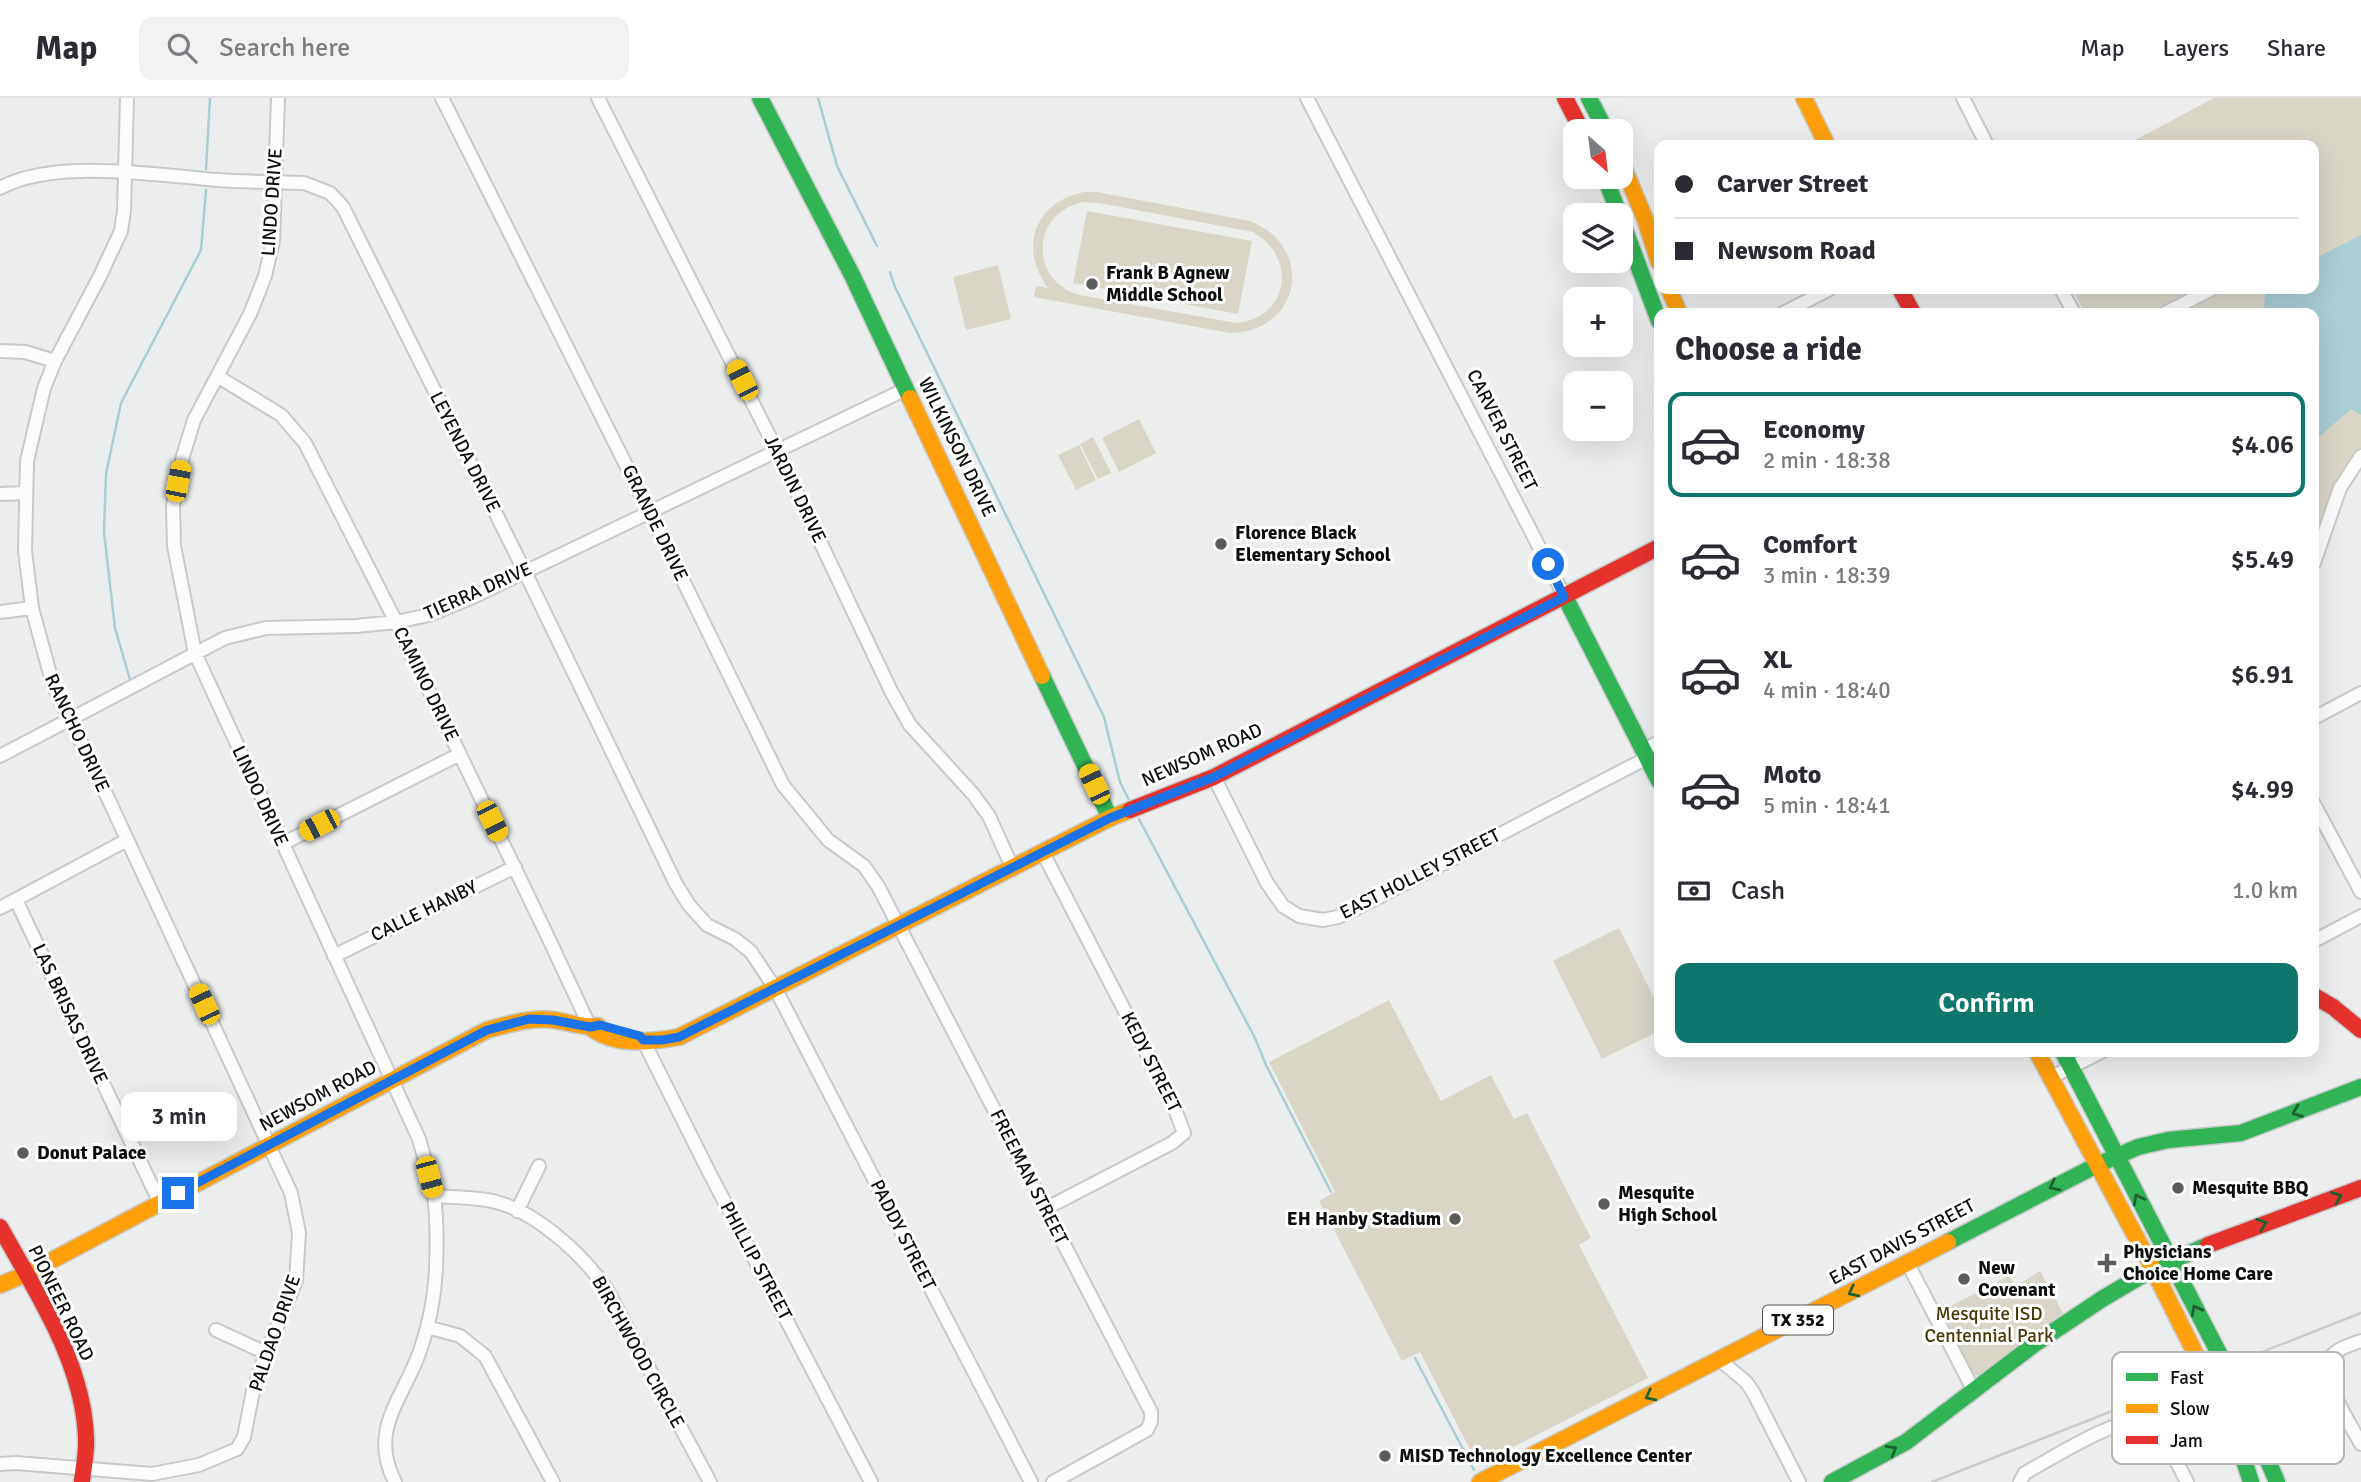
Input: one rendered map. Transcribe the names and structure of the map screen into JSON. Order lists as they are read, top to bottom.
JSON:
{
  "streets": {
    "main road": [
      "CARVER STREET",
      "WILKINSON DRIVE",
      "NEWSOM ROAD",
      "EAST DAVIS STREET",
      "PIONEER ROAD",
      "TX 352"
    ],
    "street": [
      "LINDO DRIVE",
      "LEYENDA DRIVE",
      "JARDIN DRIVE",
      "GRANDE DRIVE",
      "TIERRA DRIVE",
      "CAMINO DRIVE",
      "RANCHO DRIVE",
      "EAST HOLLEY STREET",
      "CALLE HANBY",
      "LAS BRISAS DRIVE",
      "KEDY STREET",
      "FREEMAN STREET",
      "PADDY STREET",
      "PHILLIP STREET",
      "PALDAO DRIVE",
      "BIRCHWOOD CIRCLE"
    ]
  },
  "crossings": [
    ["LINDO DRIVE", "LEYENDA DRIVE"],
    ["LINDO DRIVE", "TIERRA DRIVE"],
    ["LINDO DRIVE", "CAMINO DRIVE"],
    ["LINDO DRIVE", "NEWSOM ROAD"],
    ["LINDO DRIVE", "CALLE HANBY"],
    ["LINDO DRIVE", "BIRCHWOOD CIRCLE"],
    ["CARVER STREET", "NEWSOM ROAD"],
    ["CARVER STREET", "EAST HOLLEY STREET"],
    ["WILKINSON DRIVE", "TIERRA DRIVE"],
    ["WILKINSON DRIVE", "NEWSOM ROAD"],
    ["LEYENDA DRIVE", "TIERRA DRIVE"],
    ["LEYENDA DRIVE", "RANCHO DRIVE"],
    ["LEYENDA DRIVE", "NEWSOM ROAD"],
    ["LEYENDA DRIVE", "PADDY STREET"],
    ["JARDIN DRIVE", "TIERRA DRIVE"],
    ["JARDIN DRIVE", "NEWSOM ROAD"],
    ["GRANDE DRIVE", "TIERRA DRIVE"],
    ["GRANDE DRIVE", "NEWSOM ROAD"],
    ["GRANDE DRIVE", "FREEMAN STREET"],
    ["TIERRA DRIVE", "CAMINO DRIVE"],
    ["TIERRA DRIVE", "RANCHO DRIVE"],
    ["CAMINO DRIVE", "NEWSOM ROAD"],
    ["CAMINO DRIVE", "CALLE HANBY"],
    ["RANCHO DRIVE", "NEWSOM ROAD"],
    ["RANCHO DRIVE", "PALDAO DRIVE"],
    ["NEWSOM ROAD", "EAST HOLLEY STREET"],
    ["NEWSOM ROAD", "LAS BRISAS DRIVE"],
    ["NEWSOM ROAD", "KEDY STREET"],
    ["NEWSOM ROAD", "FREEMAN STREET"],
    ["NEWSOM ROAD", "PADDY STREET"],
    ["NEWSOM ROAD", "PHILLIP STREET"],
    ["NEWSOM ROAD", "PIONEER ROAD"],
    ["NEWSOM ROAD", "PALDAO DRIVE"],
    ["KEDY STREET", "FREEMAN STREET"],
    ["PIONEER ROAD", "PALDAO DRIVE"]
  ],
  "parks": ["Mesquite ISD Centennial Park"],
  "places": {
    "other": [
      "Frank B Agnew Middle School",
      "Florence Black Elementary School",
      "Donut Palace",
      "Mesquite BBQ",
      "Mesquite High School",
      "EH Hanby Stadium",
      "New Covenant",
      "MISD Technology Excellence Center"
    ],
    "health": ["Physicians Choice Home Care"]
  },
  "legend": ["Fast", "Slow", "Jam"],
  "north": "bottom right",
  "page": {
    "header": "Map",
    "search": "Search here",
    "nav": ["Map", "Layers", "Share"],
    "map_buttons": ["+", "−"],
    "banner": ["Carver Street", "Newsom Road"],
    "heading": "Choose a ride",
    "list": [
      {
        "name": "Economy",
        "note": "2 min · 18:38",
        "value": "$4.06"
      },
      {
        "name": "Comfort",
        "note": "3 min · 18:39",
        "value": "$5.49"
      },
      {
        "name": "XL",
        "note": "4 min · 18:40",
        "value": "$6.91"
      },
      {
        "name": "Moto",
        "note": "5 min · 18:41",
        "value": "$4.99"
      }
    ],
    "pay": ["Cash", "1.0 km"],
    "buttons": "Confirm",
    "bubble": "3 min"
  }
}
